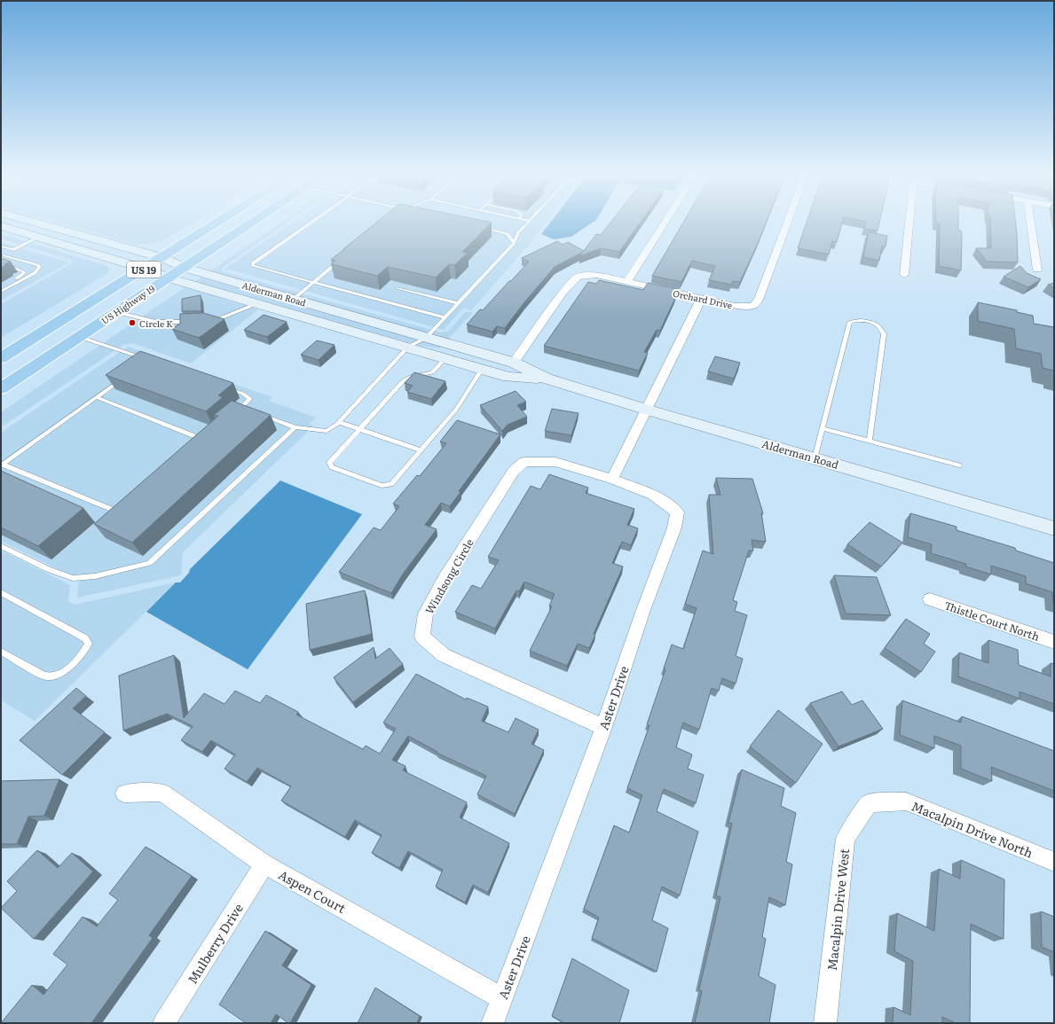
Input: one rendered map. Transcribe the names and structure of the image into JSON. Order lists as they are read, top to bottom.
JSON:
{
  "streets": {
    "highway": ["US 19", "US Highway 19"],
    "street": [
      "Alderman Road",
      "Orchard Drive",
      "Windsong Circle",
      "Thistle Court North",
      "Aster Drive",
      "Macalpin Drive North",
      "Aspen Court",
      "Macalpin Drive West",
      "Mulberry Drive"
    ]
  },
  "crossings": [
    ["Alderman Road", "Orchard Drive"],
    ["Alderman Road", "US Highway 19"],
    ["Windsong Circle", "Aster Drive"],
    ["Aster Drive", "Aspen Court"],
    ["Macalpin Drive North", "Macalpin Drive West"],
    ["Aspen Court", "Mulberry Drive"]
  ],
  "places": ["Circle K"]
}
